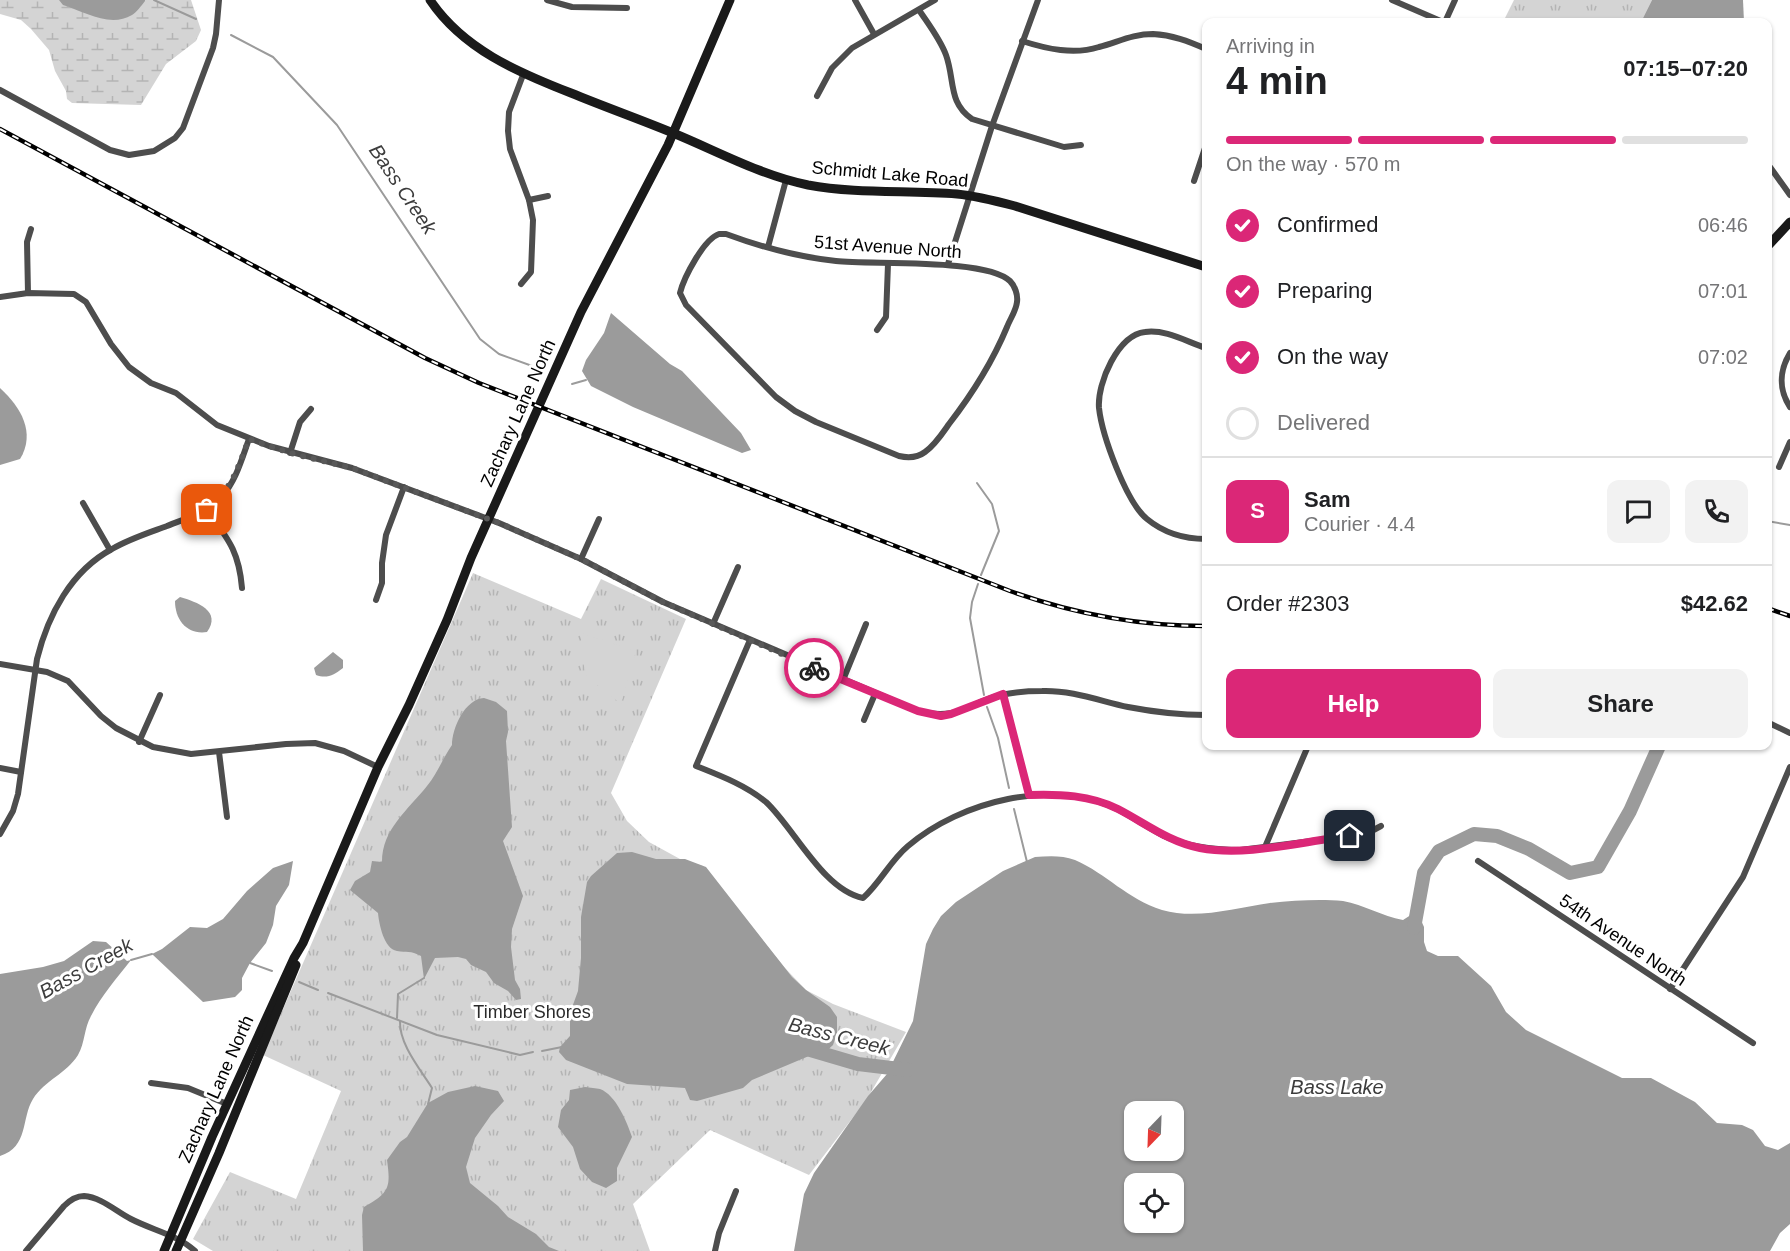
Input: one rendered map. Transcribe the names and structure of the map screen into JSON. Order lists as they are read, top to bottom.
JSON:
{
  "streets": {
    "street": [
      "Schmidt Lake Road",
      "51st Avenue North",
      "Zachary Lane North",
      "54th Avenue North"
    ]
  },
  "crossings": [
    ["Schmidt Lake Road", "Zachary Lane North"]
  ],
  "water": ["Bass Creek", "Bass Lake"],
  "parks": ["Timber Shores"],
  "north": "bottom left",
  "page": {
    "heading": ["4 min", "Arriving in", "07:15–07:20"],
    "panel": [
      "Sam",
      "Courier · 4.4",
      "Order #2303",
      "$42.62"
    ],
    "bar": "On the way · 570 m",
    "list": [
      ["Confirmed", "06:46"],
      ["Preparing", "07:01"],
      ["On the way", "07:02"],
      "Delivered"
    ],
    "round": "S",
    "buttons": ["Help", "Share"]
  }
}
